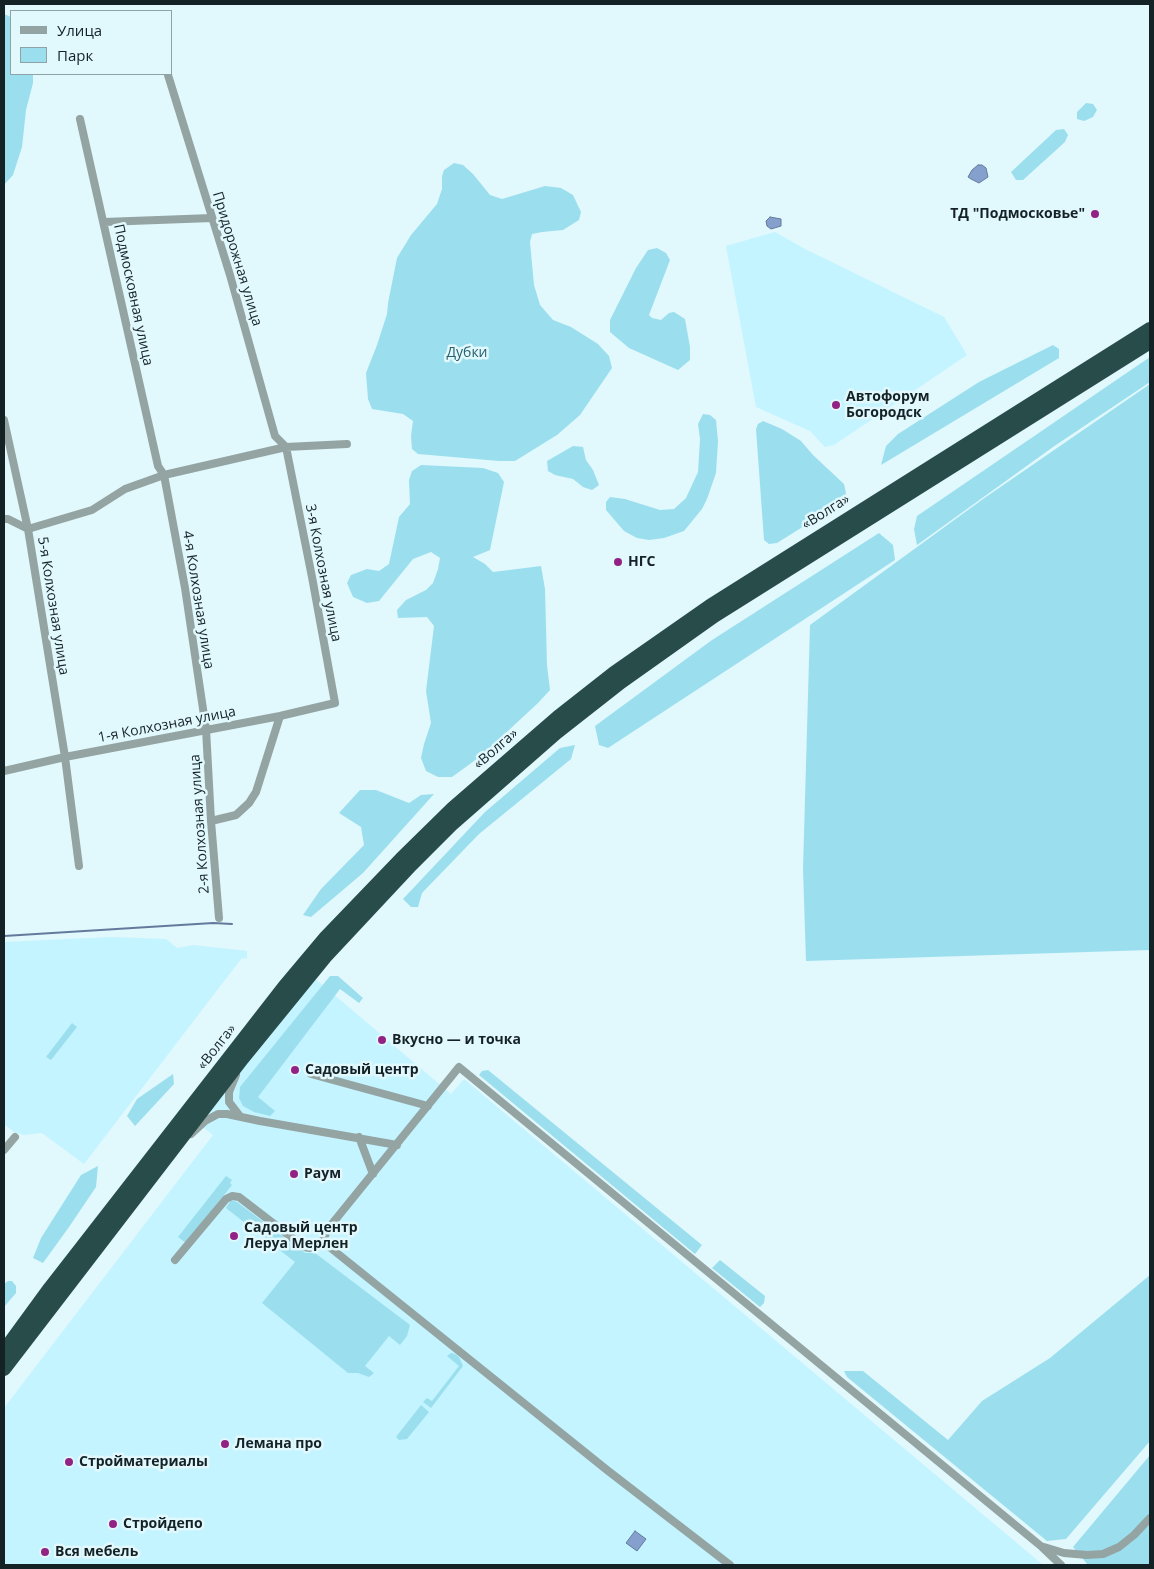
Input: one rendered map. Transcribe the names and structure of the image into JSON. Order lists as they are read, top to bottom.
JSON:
{
  "streets": {
    "highway": ["«Волга»"],
    "street": [
      "Придорожная улица",
      "Подмосковная улица",
      "3-я Колхозная улица",
      "4-я Колхозная улица",
      "5-я Колхозная улица",
      "1-я Колхозная улица",
      "2-я Колхозная улица"
    ]
  },
  "crossings": [
    ["Придорожная улица", "3-я Колхозная улица"],
    ["Подмосковная улица", "4-я Колхозная улица"],
    ["3-я Колхозная улица", "1-я Колхозная улица"],
    ["4-я Колхозная улица", "1-я Колхозная улица"],
    ["4-я Колхозная улица", "2-я Колхозная улица"],
    ["5-я Колхозная улица", "1-я Колхозная улица"],
    ["1-я Колхозная улица", "2-я Колхозная улица"]
  ],
  "parks": ["Дубки"],
  "places": [
    "ТД \"Подмосковье\"",
    "Автофорум Богородск",
    "НГС",
    "Вкусно — и точка",
    "Садовый центр",
    "Раум",
    "Садовый центр Леруа Мерлен",
    "Лемана про",
    "Стройматериалы",
    "Стройдепо",
    "Вся мебель"
  ],
  "legend": ["Улица", "Парк"]
}
